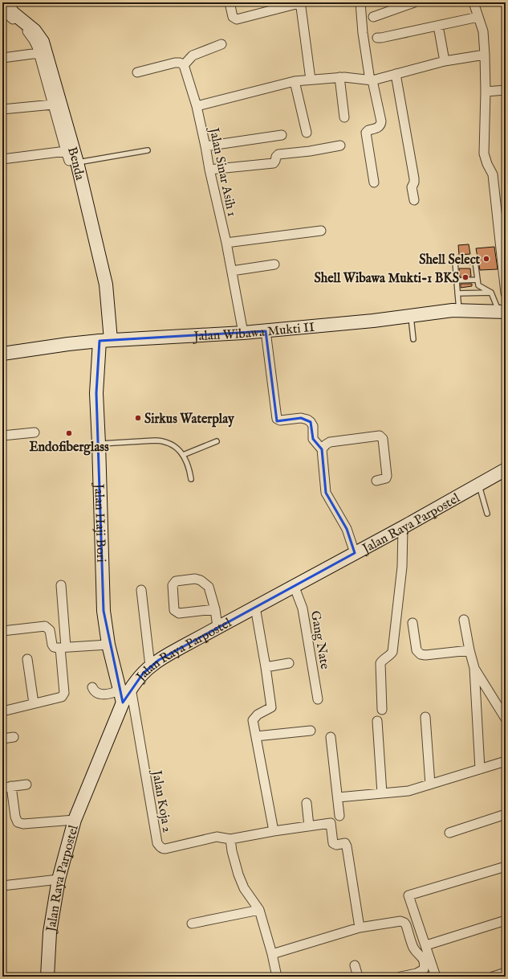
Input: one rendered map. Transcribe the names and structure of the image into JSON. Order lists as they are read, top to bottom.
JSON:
{
  "streets": {
    "main road": [
      "Benda",
      "Jalan Wibawa Mukti II",
      "Jalan Haji Bori",
      "Jalan Raya Parpostel"
    ],
    "street": ["Jalan Sinar Asih 1", "Gang Nate", "Jalan Koja 2"]
  },
  "crossings": [
    ["Benda", "Jalan Wibawa Mukti II"],
    ["Benda", "Jalan Haji Bori"],
    ["Jalan Sinar Asih 1", "Jalan Wibawa Mukti II"],
    ["Jalan Wibawa Mukti II", "Jalan Haji Bori"],
    ["Jalan Haji Bori", "Jalan Raya Parpostel"],
    ["Jalan Haji Bori", "Jalan Koja 2"],
    ["Jalan Raya Parpostel", "Gang Nate"],
    ["Jalan Raya Parpostel", "Jalan Koja 2"]
  ],
  "places": [
    "Shell Select",
    "Shell Wibawa Mukti-1 BKS",
    "Sirkus Waterplay",
    "Endofiberglass"
  ]
}
